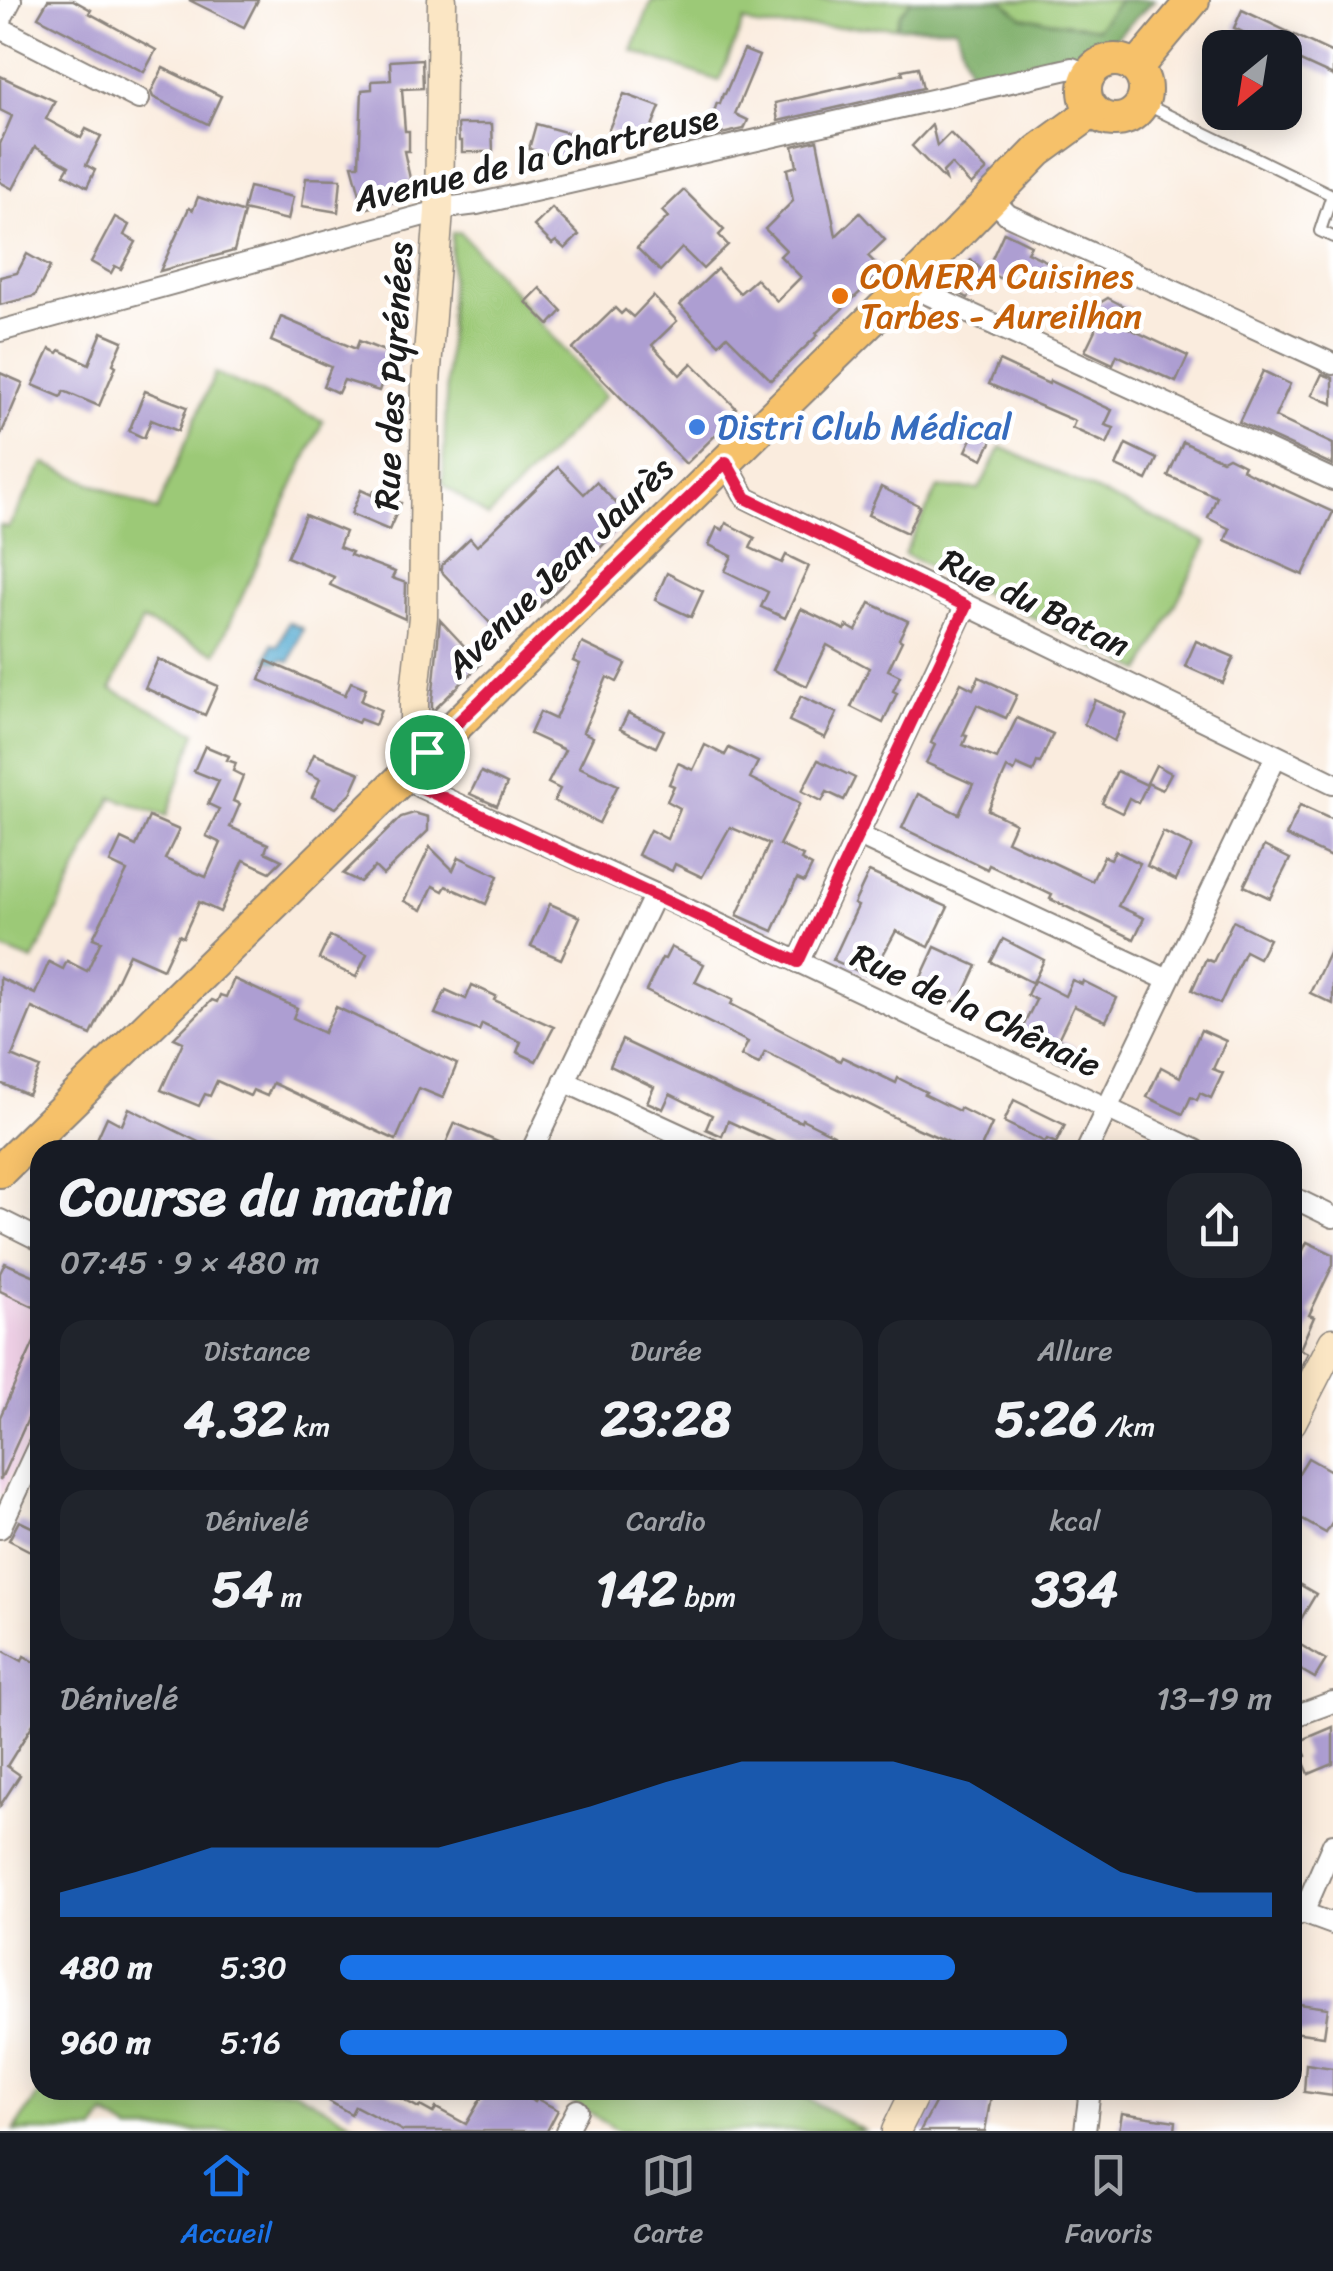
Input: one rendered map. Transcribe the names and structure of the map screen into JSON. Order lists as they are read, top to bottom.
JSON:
{
  "streets": {
    "main road": ["Avenue Jean Jaurès"],
    "street": [
      "Avenue de la Chartreuse",
      "Rue des Pyrénées",
      "Rue du Batan",
      "Rue de la Chênaie"
    ]
  },
  "crossings": [
    ["Avenue de la Chartreuse", "Rue des Pyrénées"],
    ["Avenue de la Chartreuse", "Avenue Jean Jaurès"],
    ["Rue des Pyrénées", "Avenue Jean Jaurès"],
    ["Rue des Pyrénées", "Rue de la Chênaie"],
    ["Avenue Jean Jaurès", "Rue du Batan"],
    ["Avenue Jean Jaurès", "Rue de la Chênaie"]
  ],
  "places": ["COMERA Cuisines Tarbes - Aureilhan", "Distri Club Médical"],
  "north": "bottom left",
  "page": {
    "heading": ["Course du matin", "07:45 · 9 × 480 m"],
    "stats": [
      ["Distance", "4.32 km"],
      ["Durée", "23:28"],
      ["Allure", "5:26 /km"],
      ["Dénivelé", "54 m"],
      ["Cardio", "142 bpm"],
      ["kcal", "334"]
    ],
    "chart": ["Dénivelé", "13–19 m"],
    "list": [
      {
        "name": "480 m",
        "note": "5:30"
      },
      {
        "name": "960 m",
        "note": "5:16"
      }
    ],
    "tabs": ["Accueil", "Carte", "Favoris"]
  }
}
